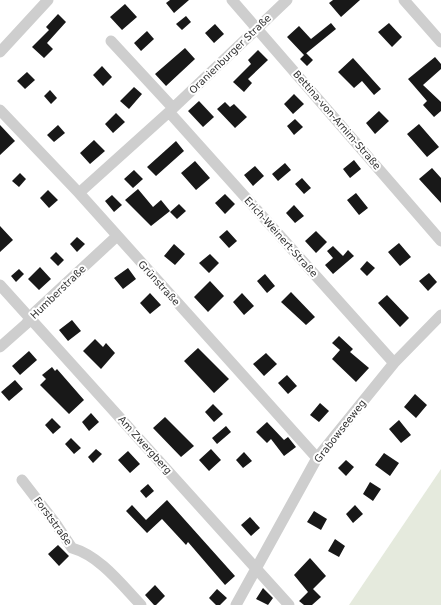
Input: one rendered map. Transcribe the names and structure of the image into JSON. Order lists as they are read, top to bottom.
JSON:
{
  "streets": {
    "street": [
      "Oranienburger Straße",
      "Bettina-von-Arnim-Straße",
      "Erich-Weinert-Straße",
      "Grünstraße",
      "Humberstraße",
      "Grabowseeweg",
      "Am Zwergberg",
      "Forststraße"
    ]
  },
  "crossings": [
    ["Oranienburger Straße", "Bettina-von-Arnim-Straße"],
    ["Oranienburger Straße", "Erich-Weinert-Straße"],
    ["Oranienburger Straße", "Grünstraße"],
    ["Erich-Weinert-Straße", "Grabowseeweg"],
    ["Grünstraße", "Humberstraße"],
    ["Grünstraße", "Grabowseeweg"],
    ["Humberstraße", "Am Zwergberg"],
    ["Grabowseeweg", "Am Zwergberg"]
  ]
}
